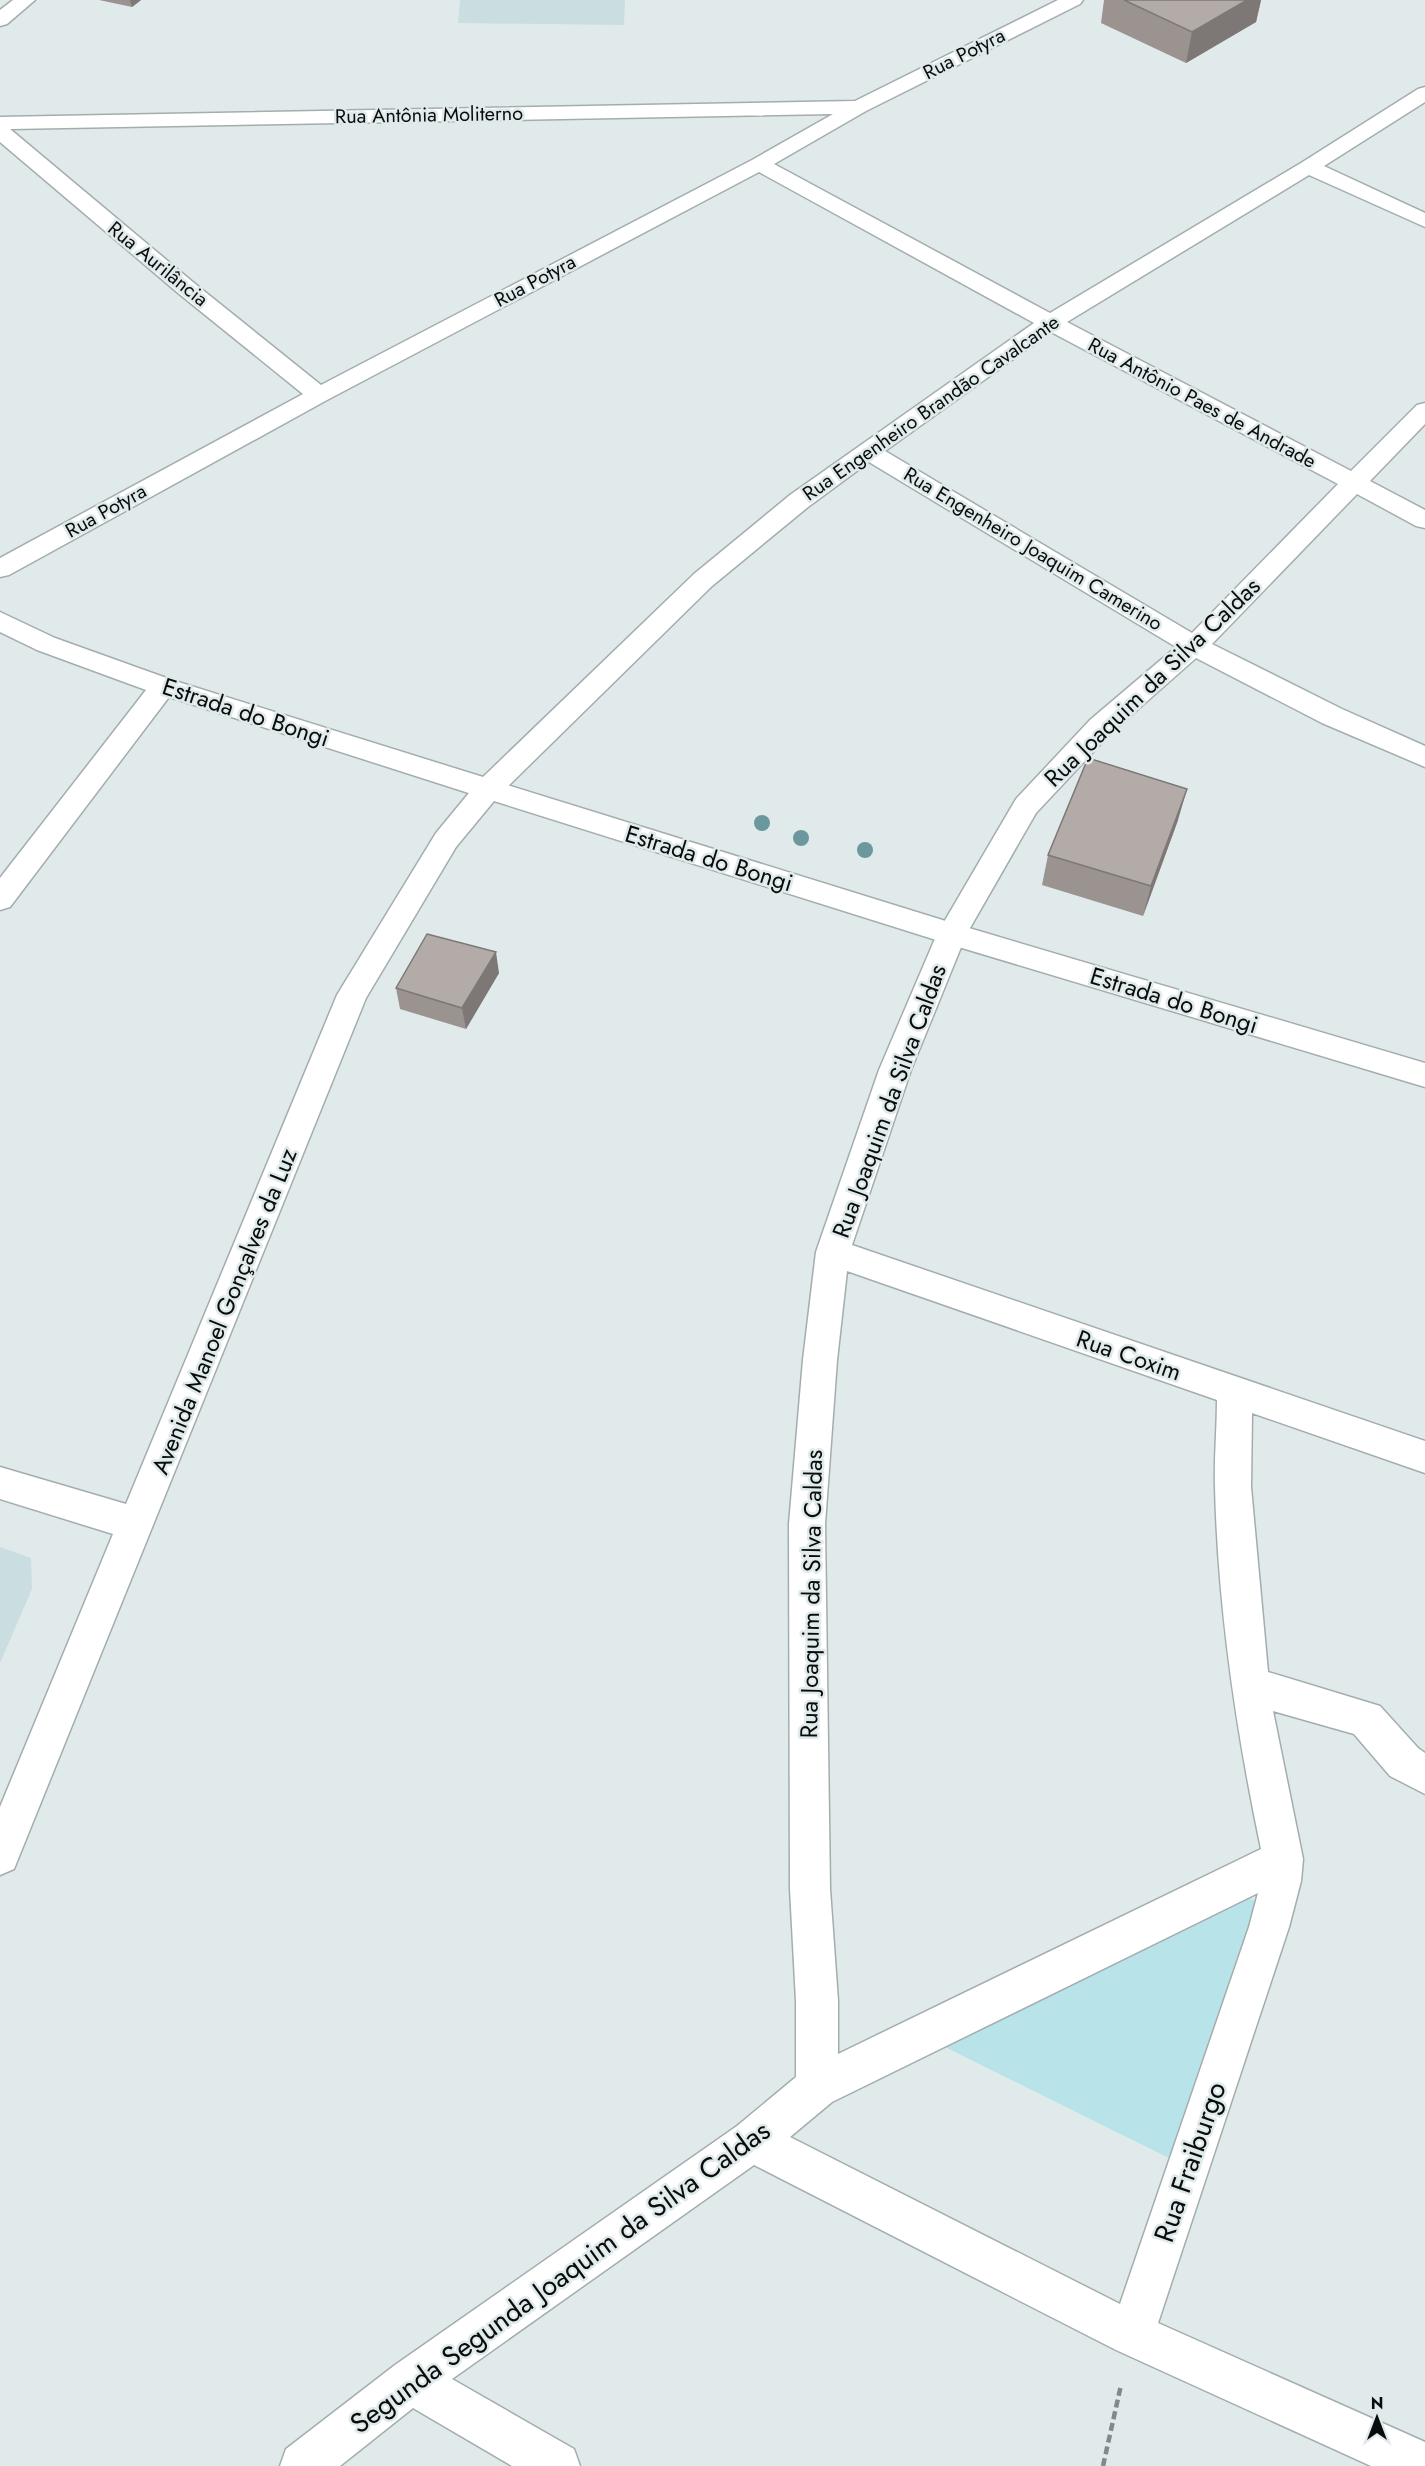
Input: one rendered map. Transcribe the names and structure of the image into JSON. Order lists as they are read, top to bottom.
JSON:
{
  "streets": {
    "street": [
      "Rua Potyra",
      "Rua Antônia Moliterno",
      "Rua Aurilância",
      "Rua Antônio Paes de Andrade",
      "Rua Engenheiro Brandão Cavalcante",
      "Rua Engenheiro Joaquim Camerino",
      "Rua Joaquim da Silva Caldas",
      "Estrada do Bongi",
      "Avenida Manoel Gonçalves da Luz",
      "Rua Coxim",
      "Rua Fraiburgo",
      "Segunda Segunda Joaquim da Silva Caldas"
    ]
  },
  "crossings": [
    ["Rua Potyra", "Rua Antônia Moliterno"],
    ["Rua Potyra", "Rua Aurilância"],
    ["Rua Potyra", "Rua Antônio Paes de Andrade"],
    ["Rua Antônio Paes de Andrade", "Rua Engenheiro Brandão Cavalcante"],
    ["Rua Antônio Paes de Andrade", "Rua Joaquim da Silva Caldas"],
    ["Rua Engenheiro Brandão Cavalcante", "Rua Engenheiro Joaquim Camerino"],
    ["Rua Engenheiro Brandão Cavalcante", "Estrada do Bongi"],
    ["Rua Engenheiro Brandão Cavalcante", "Avenida Manoel Gonçalves da Luz"],
    ["Rua Engenheiro Joaquim Camerino", "Rua Joaquim da Silva Caldas"],
    ["Rua Joaquim da Silva Caldas", "Estrada do Bongi"],
    ["Rua Joaquim da Silva Caldas", "Rua Coxim"],
    ["Rua Joaquim da Silva Caldas", "Segunda Segunda Joaquim da Silva Caldas"],
    ["Estrada do Bongi", "Avenida Manoel Gonçalves da Luz"],
    ["Rua Coxim", "Rua Fraiburgo"],
    ["Rua Fraiburgo", "Segunda Segunda Joaquim da Silva Caldas"]
  ],
  "north": "top"
}
